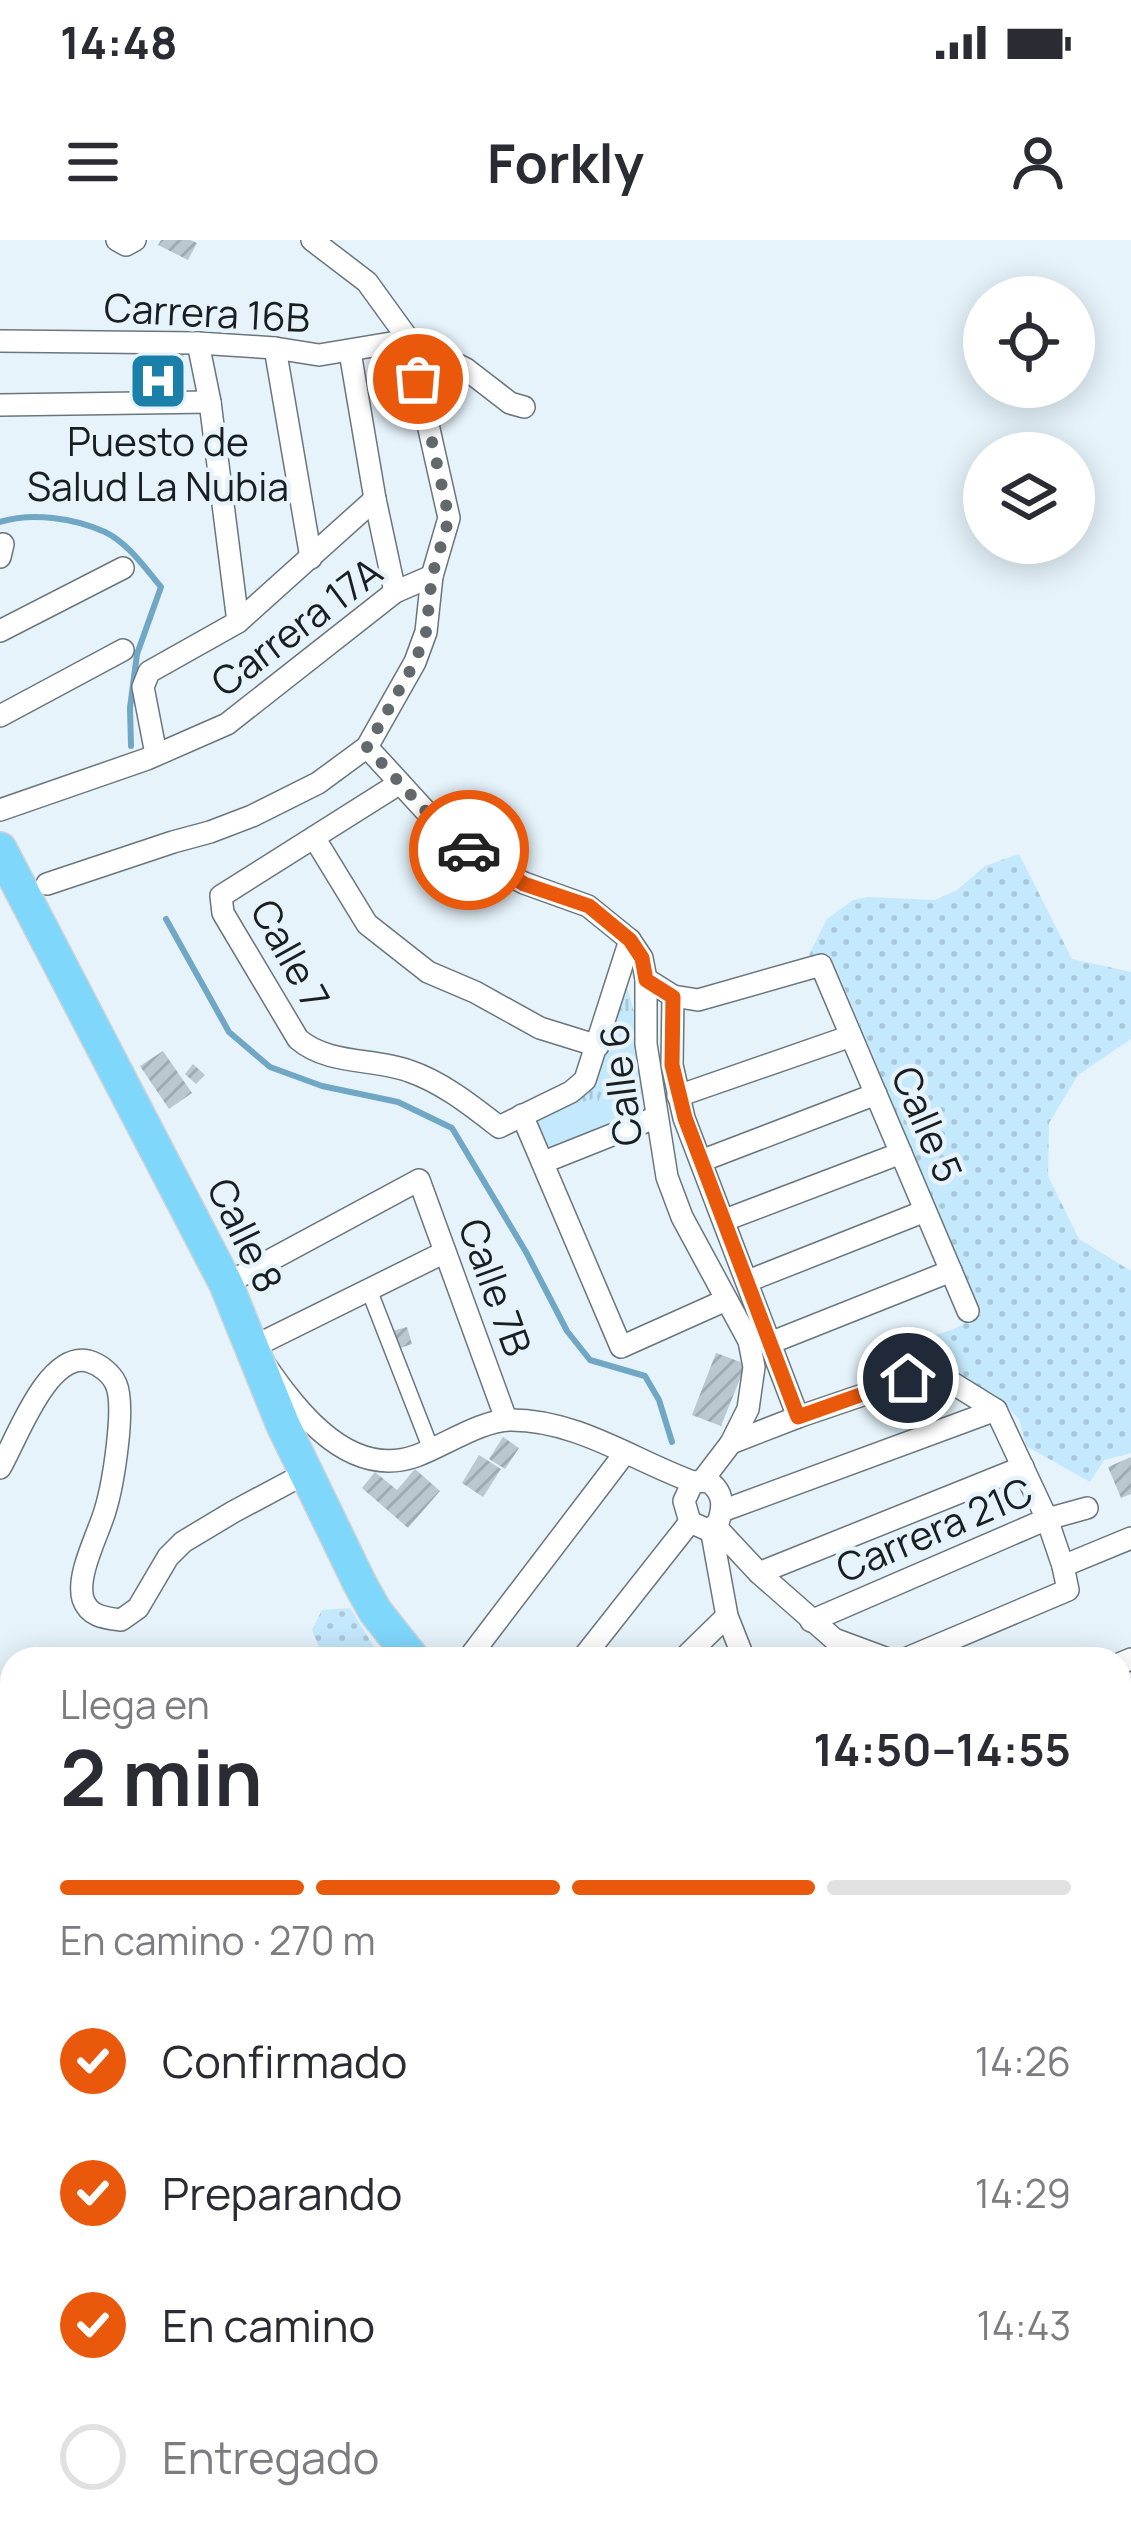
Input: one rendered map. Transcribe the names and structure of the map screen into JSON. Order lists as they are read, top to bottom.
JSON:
{
  "streets": {
    "main road": ["Calle 8"],
    "street": [
      "Carrera 16B",
      "Carrera 17A",
      "Calle 7",
      "Calle 6",
      "Calle 5",
      "Calle 7B",
      "Carrera 21C"
    ]
  },
  "crossings": [
    ["Calle 8", "Calle 7B"]
  ],
  "places": {
    "hospital": ["Puesto de Salud La Nubia"]
  },
  "page": {
    "status": "14:48",
    "header": "Forkly",
    "heading": ["2 min", "Llega en", "14:50–14:55"],
    "bar": "En camino · 270 m",
    "list": [
      ["Confirmado", "14:26"],
      ["Preparando", "14:29"],
      ["En camino", "14:43"],
      "Entregado"
    ]
  }
}
